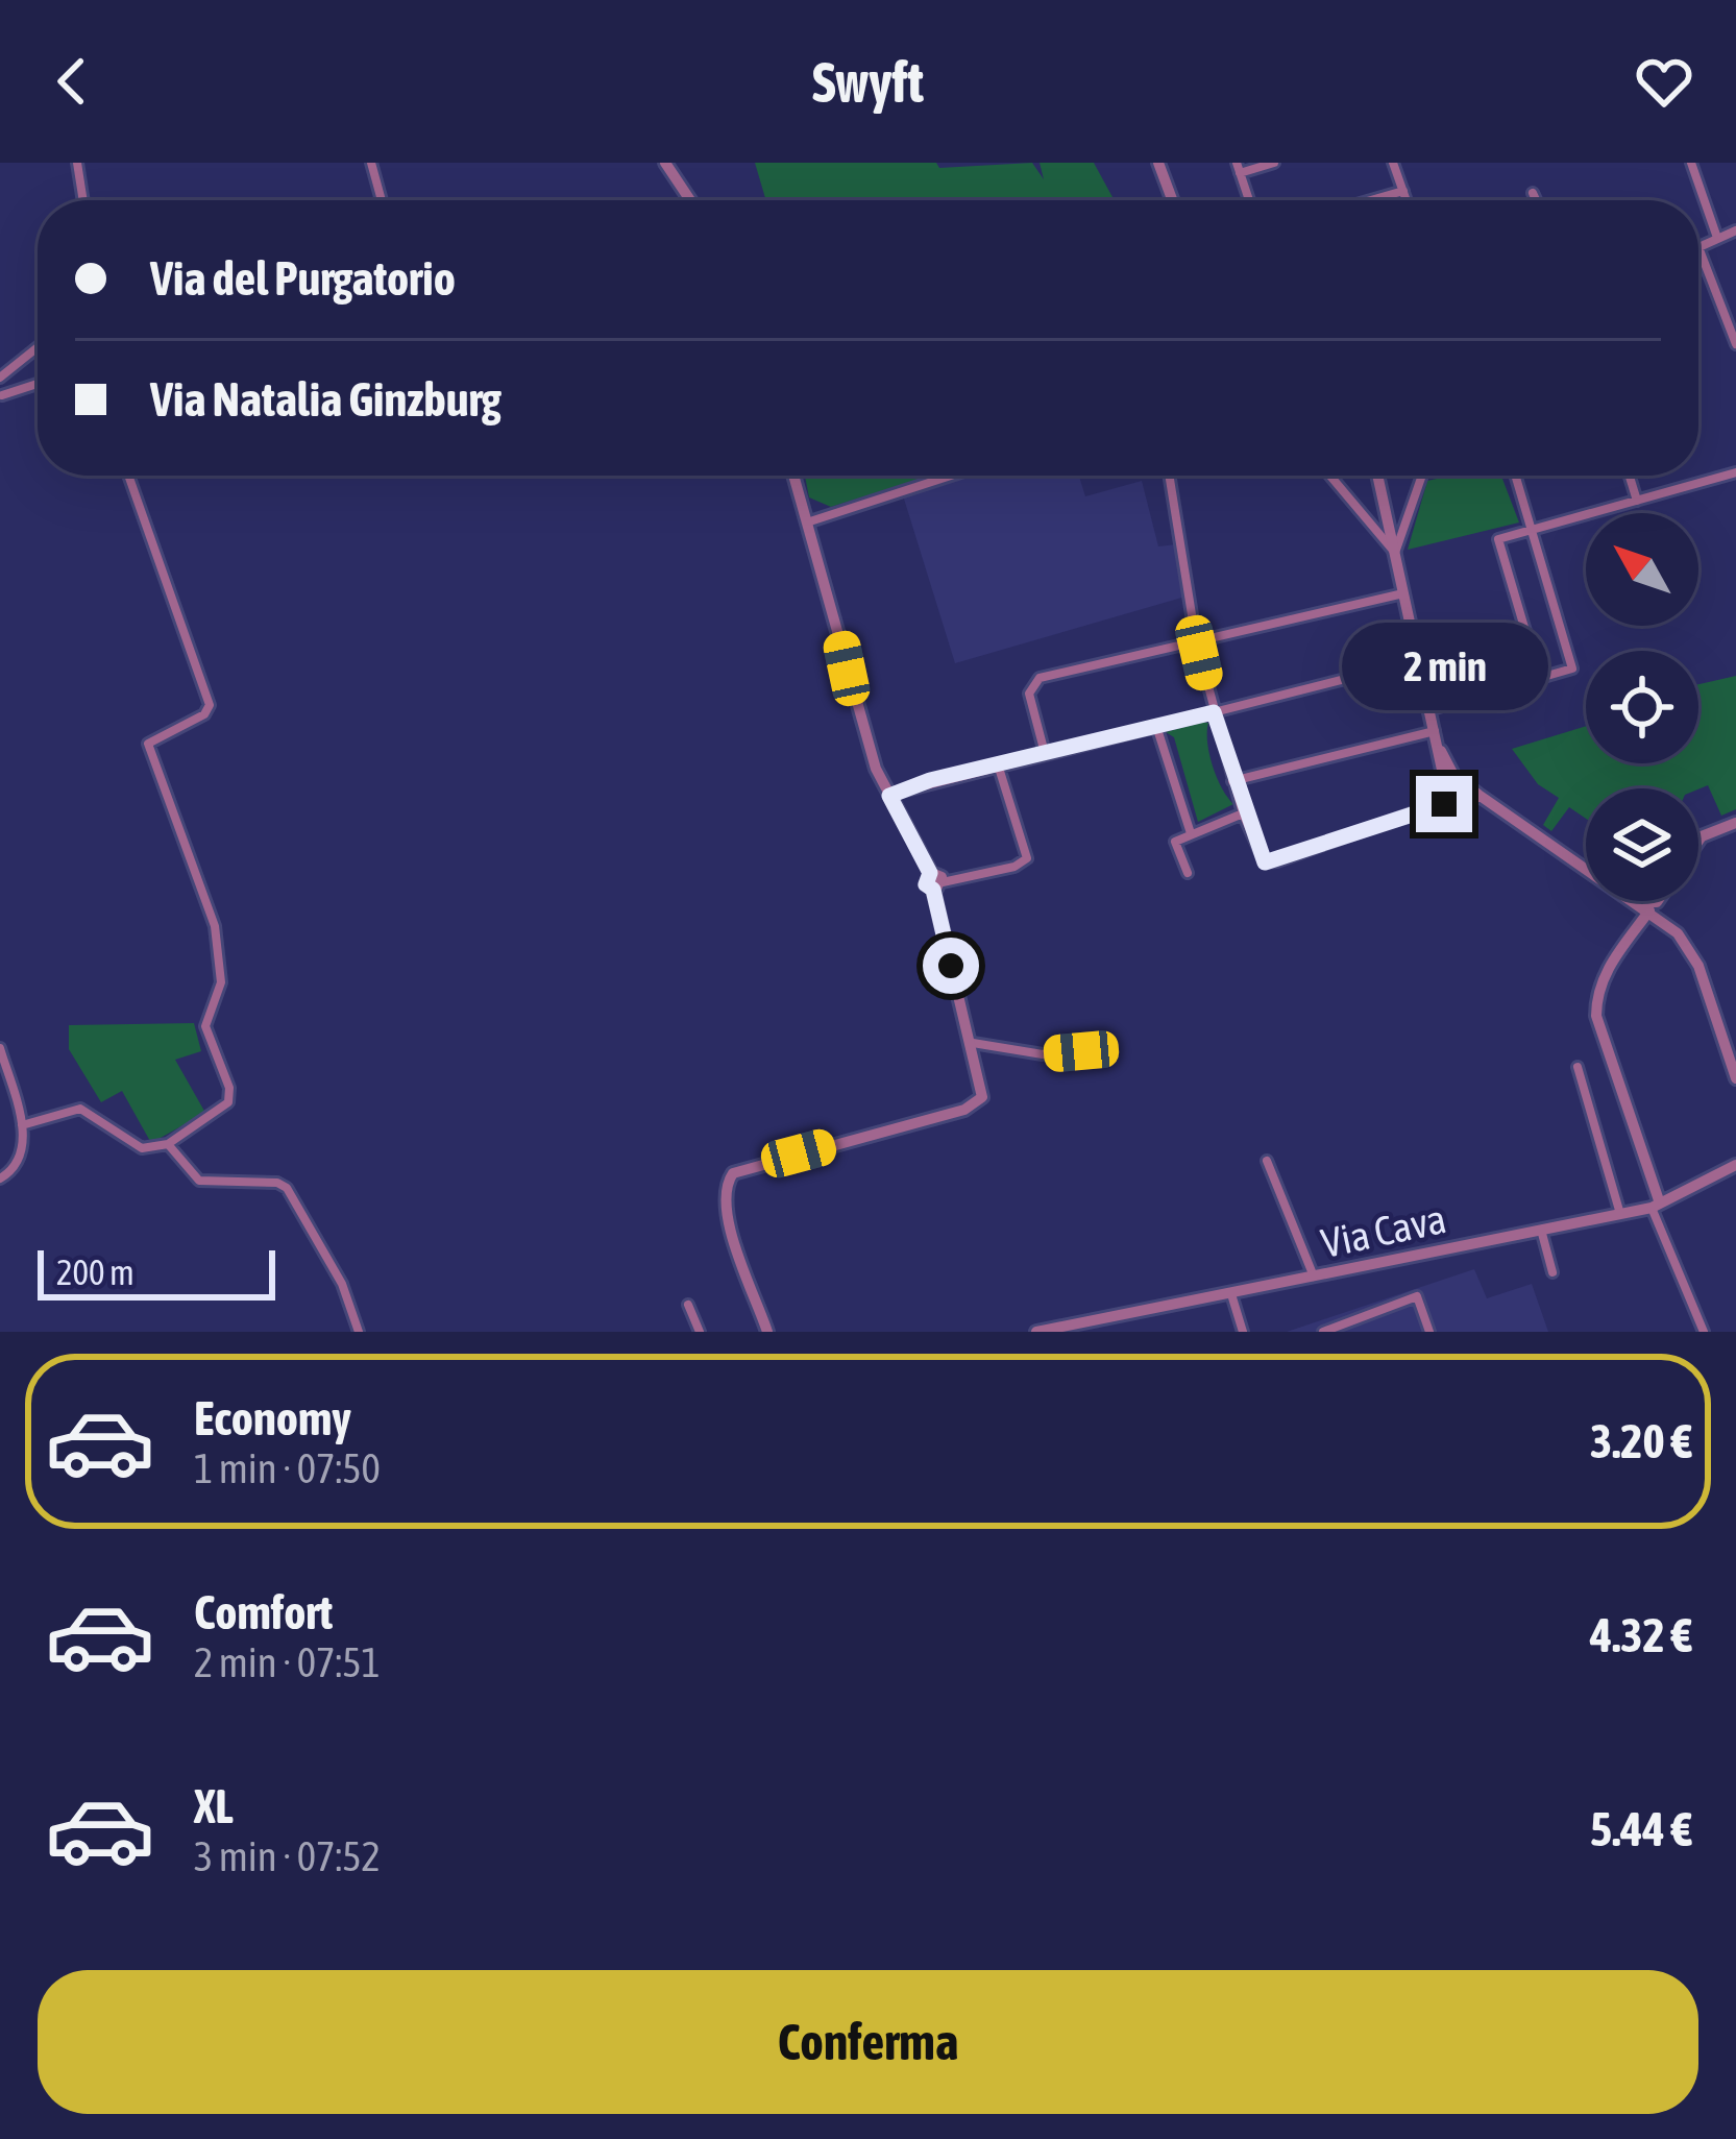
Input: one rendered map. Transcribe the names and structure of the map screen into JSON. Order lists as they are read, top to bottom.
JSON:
{
  "streets": {
    "street": ["Via Cava"]
  },
  "scale_bar": "200 m",
  "north": "top left",
  "page": {
    "header": "Swyft",
    "banner": ["Via del Purgatorio", "Via Natalia Ginzburg"],
    "bubble": "2 min",
    "scale": "200 m",
    "list": [
      {
        "name": "Economy",
        "note": "1 min · 07:50",
        "value": "3.20 €"
      },
      {
        "name": "Comfort",
        "note": "2 min · 07:51",
        "value": "4.32 €"
      },
      {
        "name": "XL",
        "note": "3 min · 07:52",
        "value": "5.44 €"
      }
    ],
    "buttons": "Conferma"
  }
}
